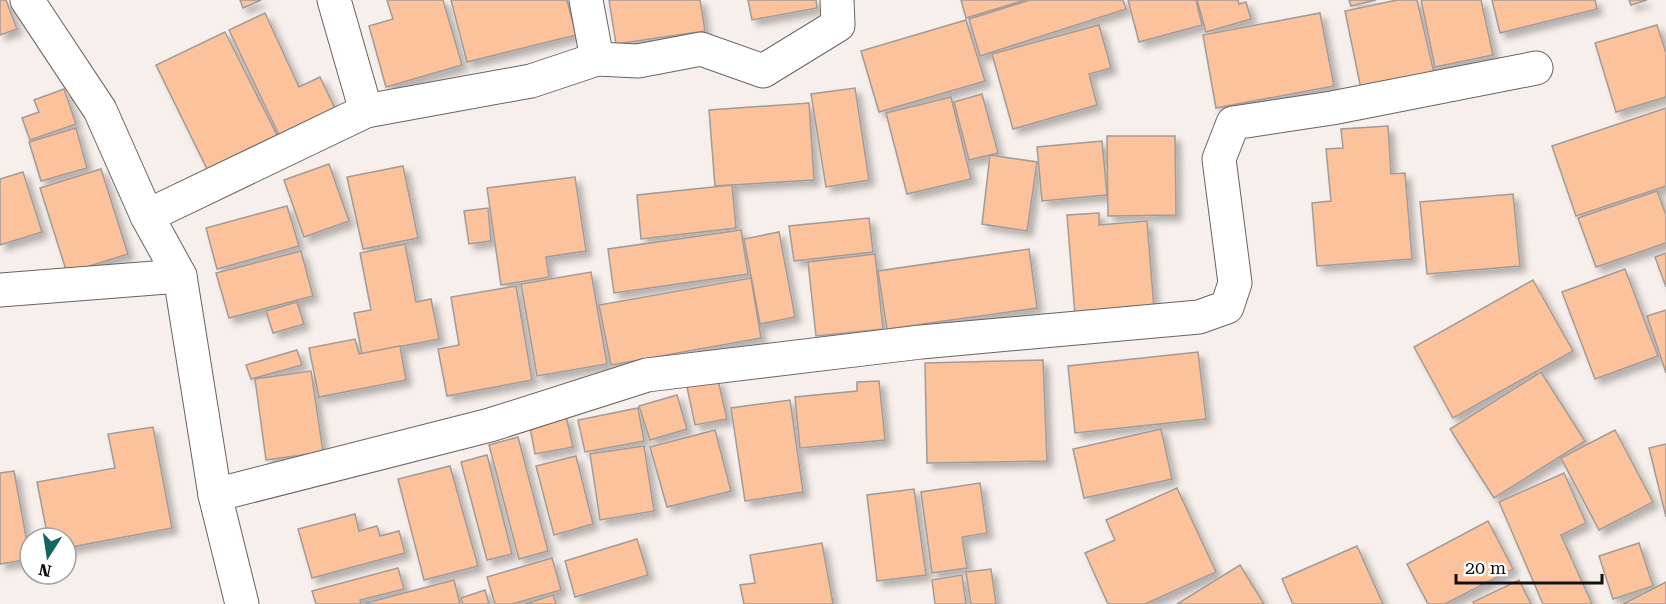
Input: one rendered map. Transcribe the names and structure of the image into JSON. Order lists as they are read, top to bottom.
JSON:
{
  "scale_bar": "20 m",
  "north": "bottom"
}
